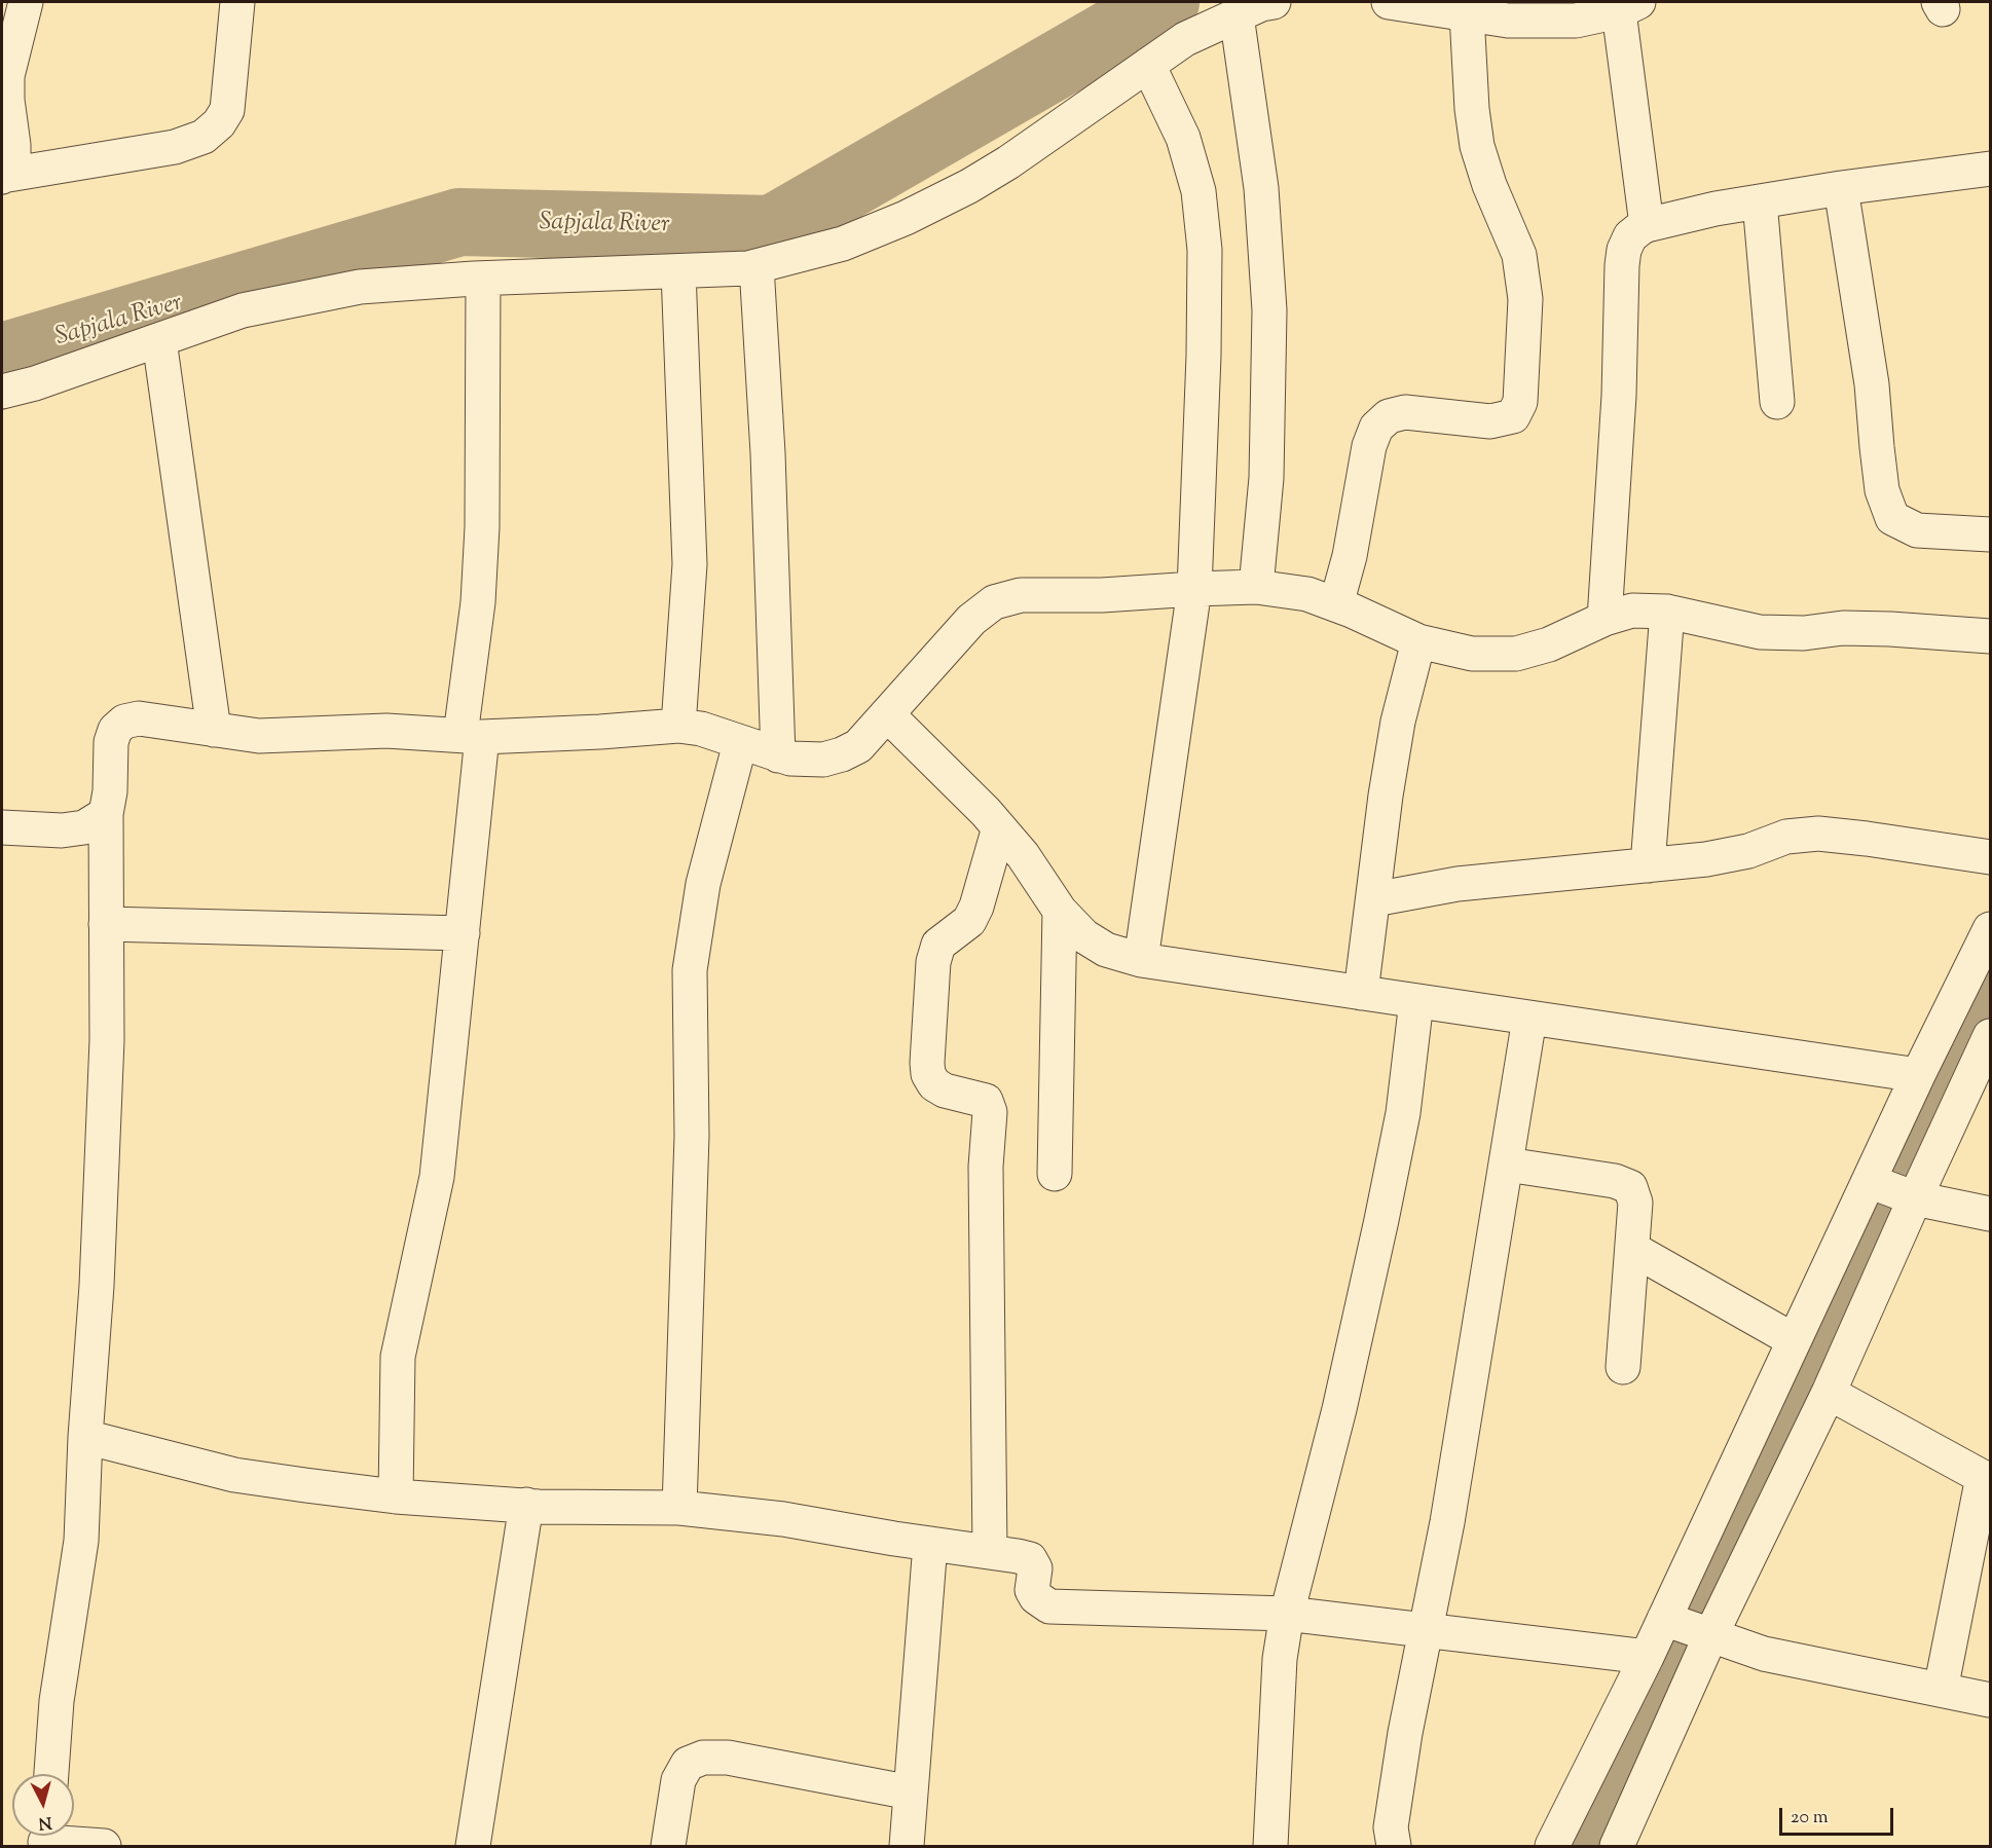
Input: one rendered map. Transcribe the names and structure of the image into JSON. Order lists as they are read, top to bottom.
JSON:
{
  "water": ["Sapjala River"],
  "scale_bar": "20 m",
  "north": "bottom"
}
